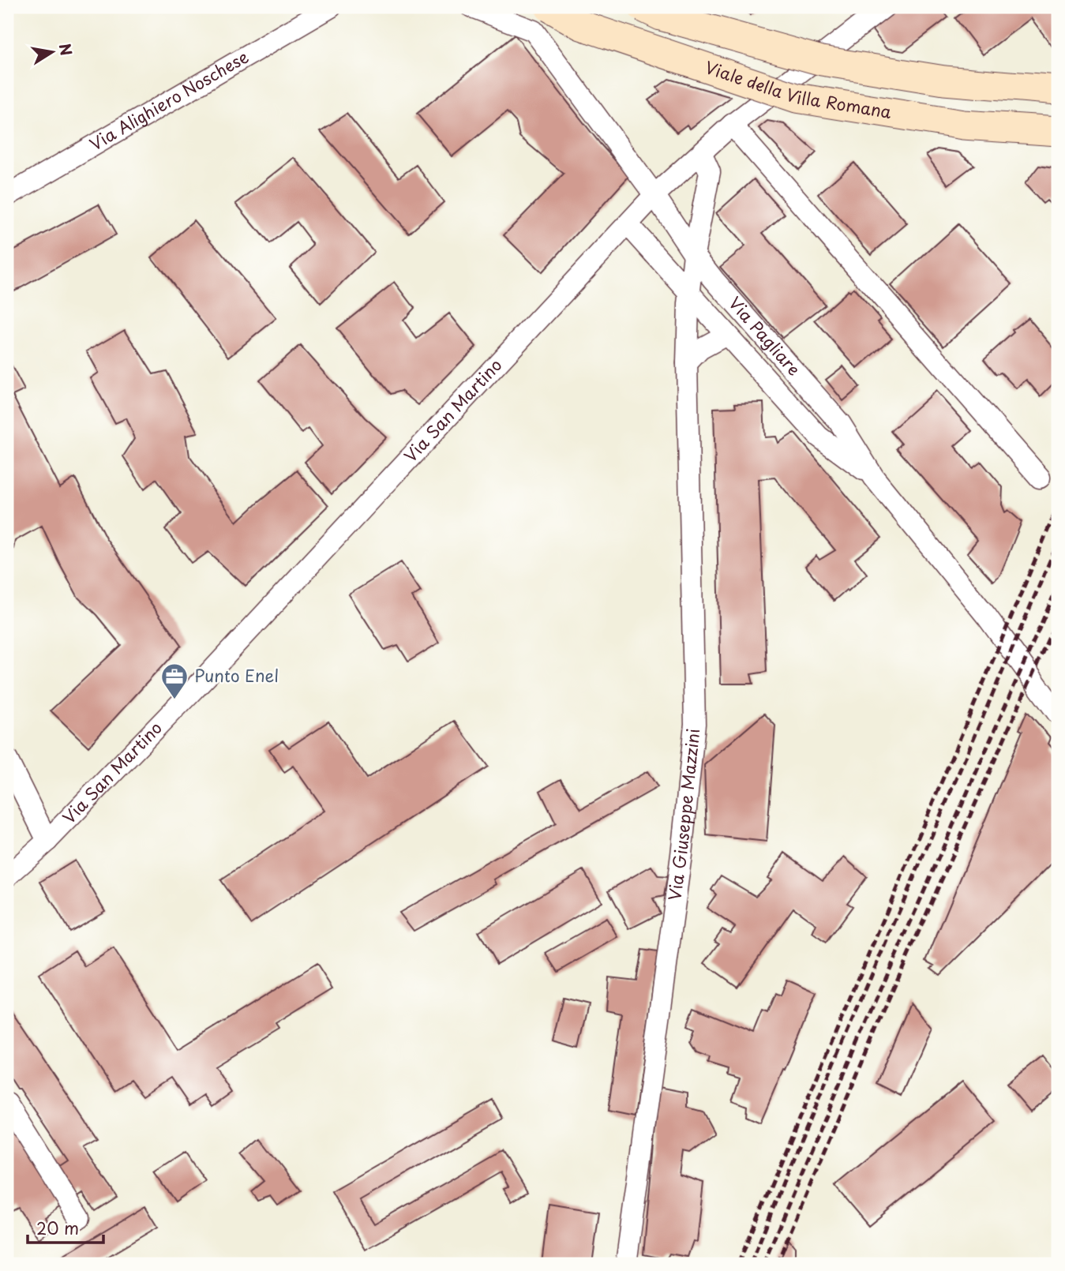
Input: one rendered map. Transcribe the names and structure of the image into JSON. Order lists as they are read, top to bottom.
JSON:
{
  "streets": {
    "main road": ["Viale della Villa Romana"],
    "street": [
      "Via Alighiero Noschese",
      "Via Pagliare",
      "Via San Martino",
      "Via Giuseppe Mazzini"
    ]
  },
  "crossings": [
    ["Via Pagliare", "Via San Martino"],
    ["Via Pagliare", "Via Giuseppe Mazzini"],
    ["Via San Martino", "Via Giuseppe Mazzini"]
  ],
  "places": {
    "office": ["Punto Enel"]
  },
  "scale_bar": "20 m",
  "north": "right"
}
